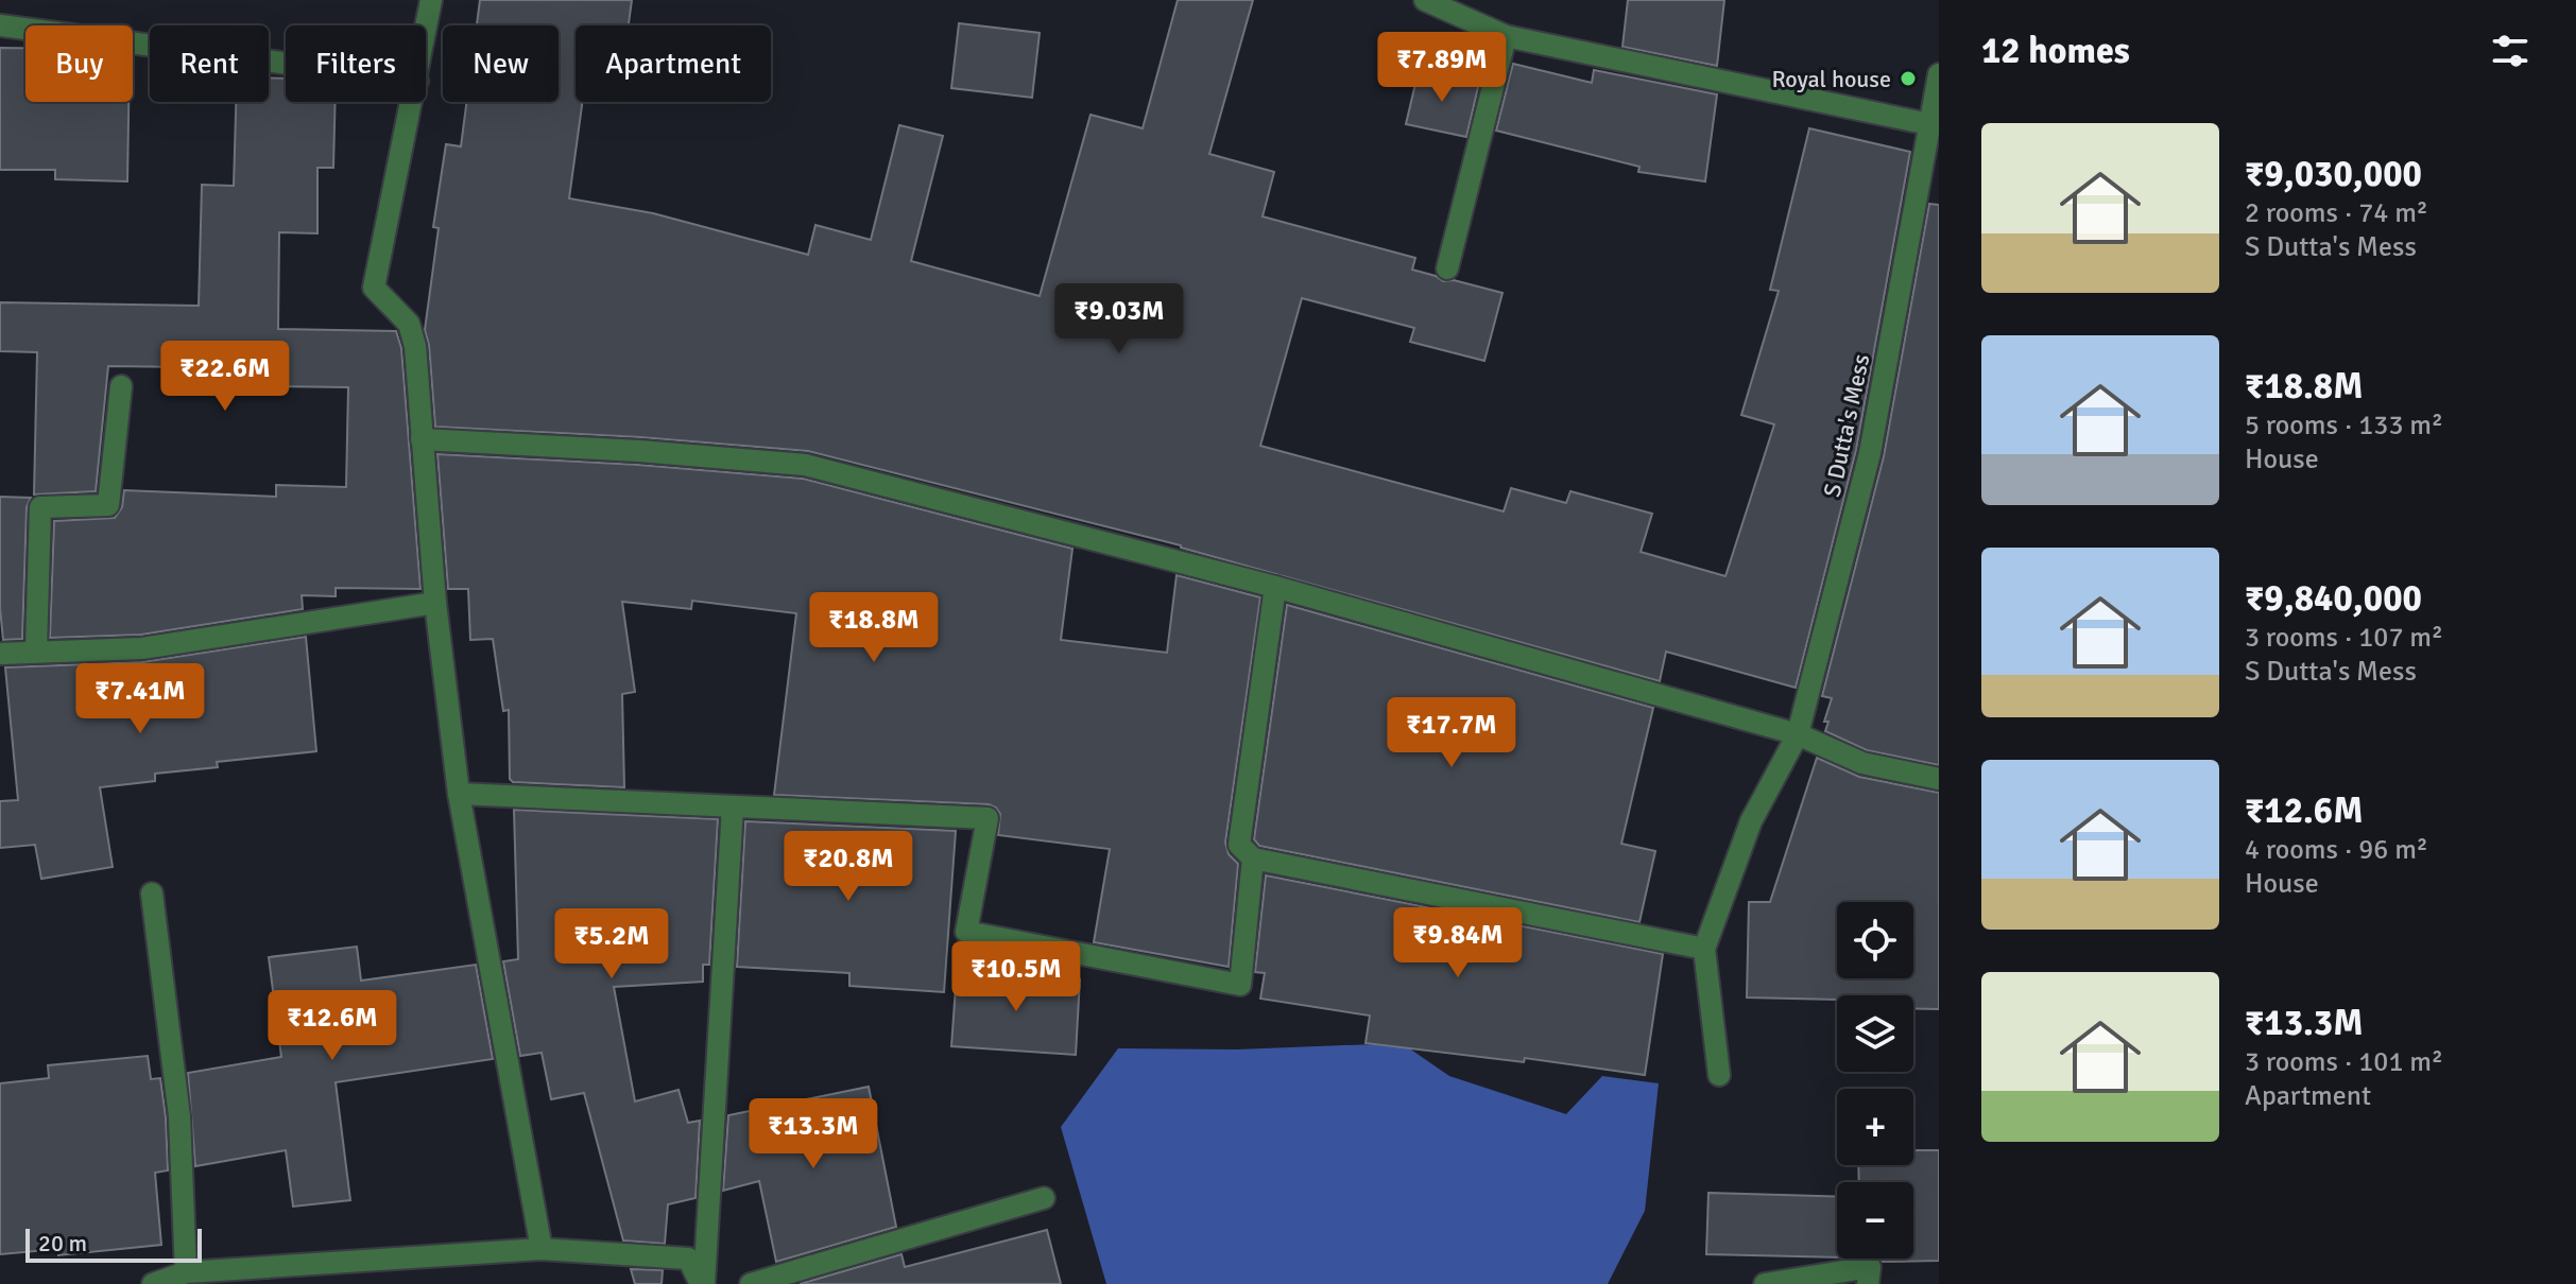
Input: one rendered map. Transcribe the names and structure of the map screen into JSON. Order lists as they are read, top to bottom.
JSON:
{
  "streets": {
    "street": ["S Dutta's Mess"]
  },
  "places": ["Royal house"],
  "scale_bar": "20 m",
  "page": {
    "heading": "12 homes",
    "chip": [
      "Buy",
      "Rent",
      "Filters",
      "New",
      "Apartment"
    ],
    "price": [
      "₹7.89M",
      "₹9.03M",
      "₹22.6M",
      "₹18.8M",
      "₹7.41M",
      "₹17.7M",
      "₹20.8M",
      "₹9.84M",
      "₹5.2M",
      "₹10.5M",
      "₹12.6M",
      "₹13.3M"
    ],
    "list": [
      {
        "name": "₹9,030,000",
        "note": "2 rooms · 74 m² · S Dutta's Mess"
      },
      {
        "name": "₹18.8M",
        "note": "5 rooms · 133 m² · House"
      },
      {
        "name": "₹9,840,000",
        "note": "3 rooms · 107 m² · S Dutta's Mess"
      },
      {
        "name": "₹12.6M",
        "note": "4 rooms · 96 m² · House"
      },
      {
        "name": "₹13.3M",
        "note": "3 rooms · 101 m² · Apartment"
      }
    ],
    "map_buttons": ["+", "−"],
    "scale": "20 m"
  }
}
